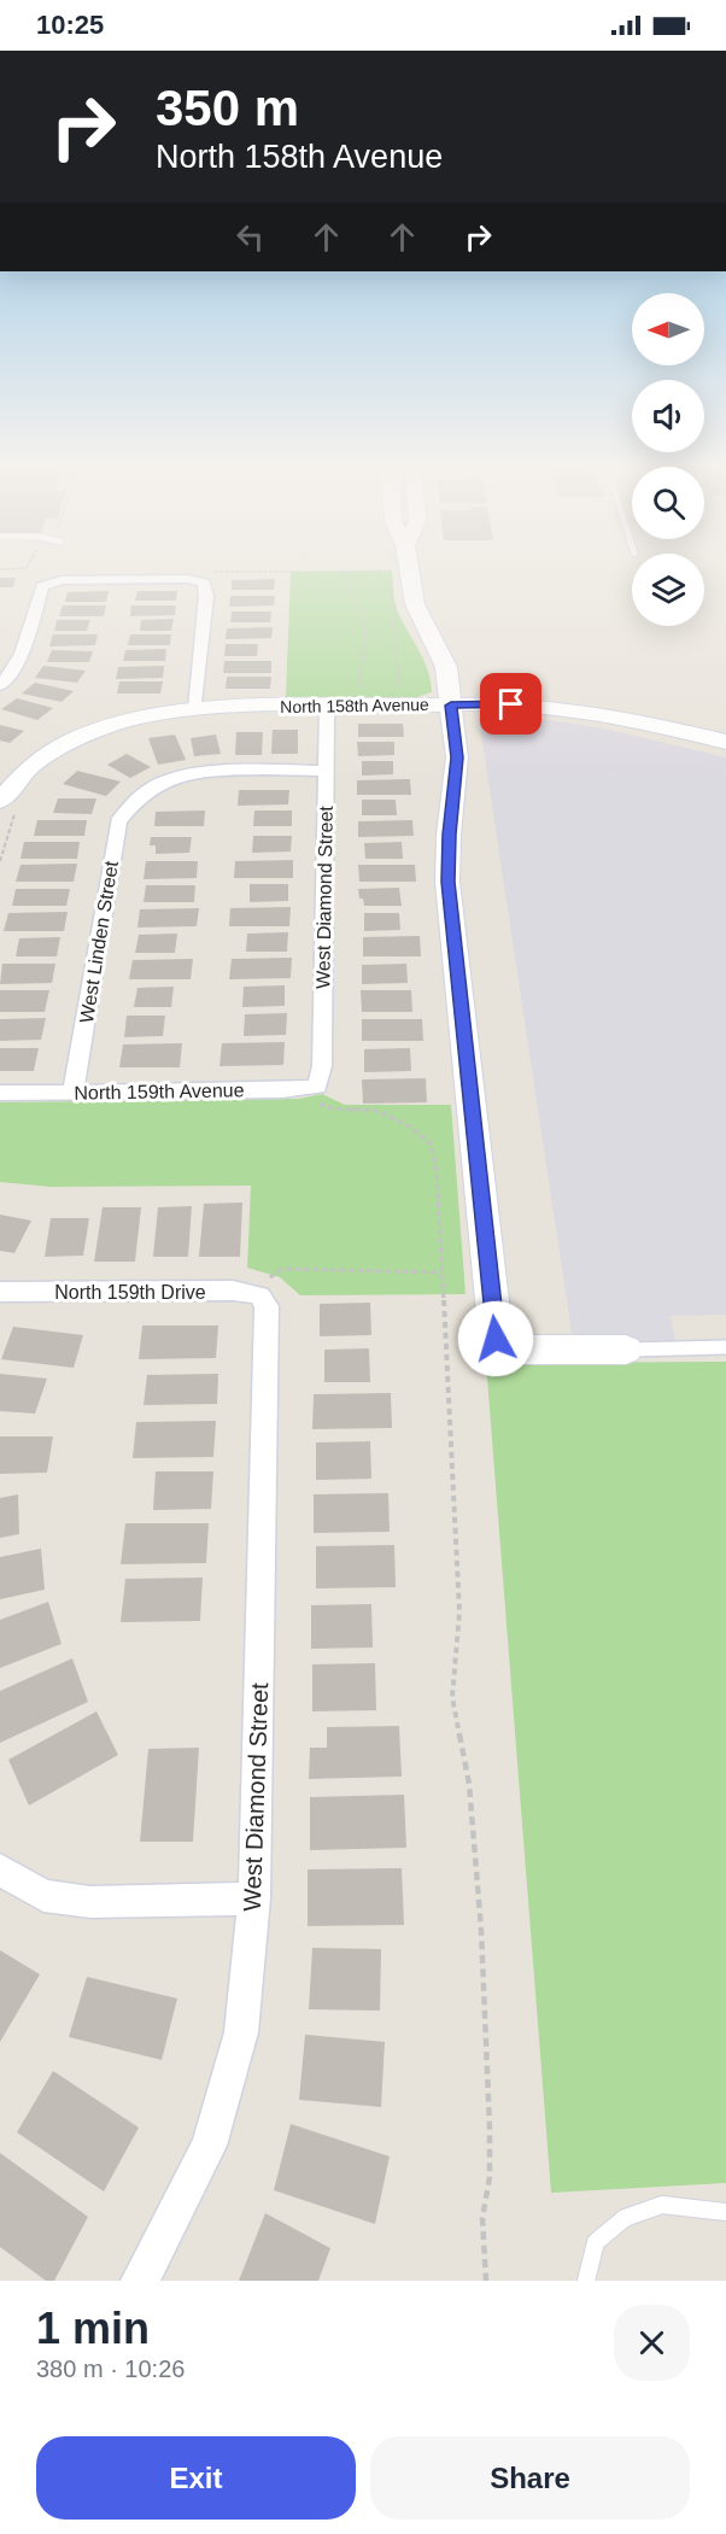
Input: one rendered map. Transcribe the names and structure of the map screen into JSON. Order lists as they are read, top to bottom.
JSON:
{
  "streets": {
    "street": [
      "North 158th Avenue",
      "West Diamond Street",
      "West Linden Street",
      "North 159th Avenue",
      "North 159th Drive"
    ]
  },
  "crossings": [
    ["North 158th Avenue", "West Diamond Street"],
    ["West Diamond Street", "West Linden Street"],
    ["West Diamond Street", "North 159th Avenue"],
    ["West Diamond Street", "North 159th Drive"],
    ["West Linden Street", "North 159th Avenue"]
  ],
  "north": "left",
  "page": {
    "status": "10:25",
    "turn": ["350 m", "North 158th Avenue"],
    "heading": ["1 min", "380 m · 10:26"],
    "buttons": ["Exit", "Share"]
  }
}
